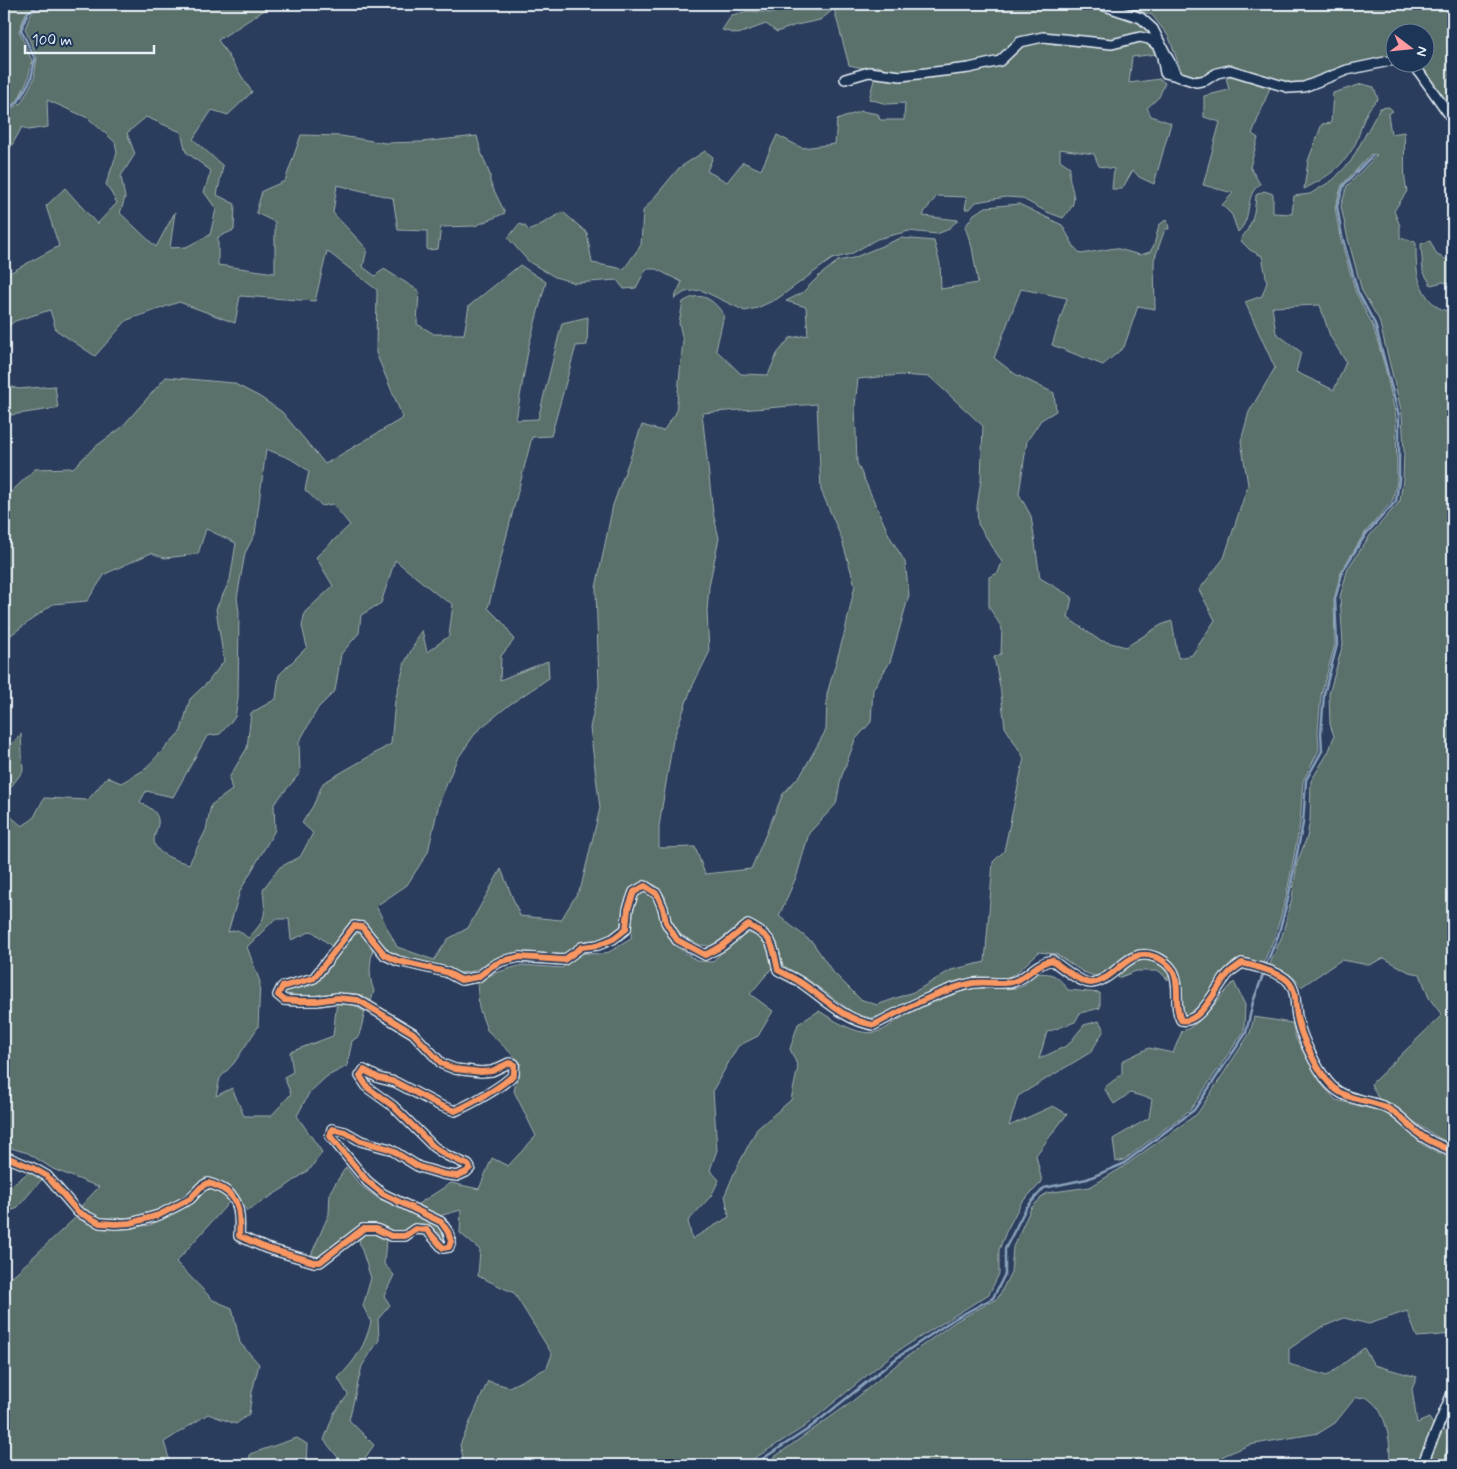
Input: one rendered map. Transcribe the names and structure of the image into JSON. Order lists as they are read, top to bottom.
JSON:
{
  "scale_bar": "100 m",
  "north": "right"
}
